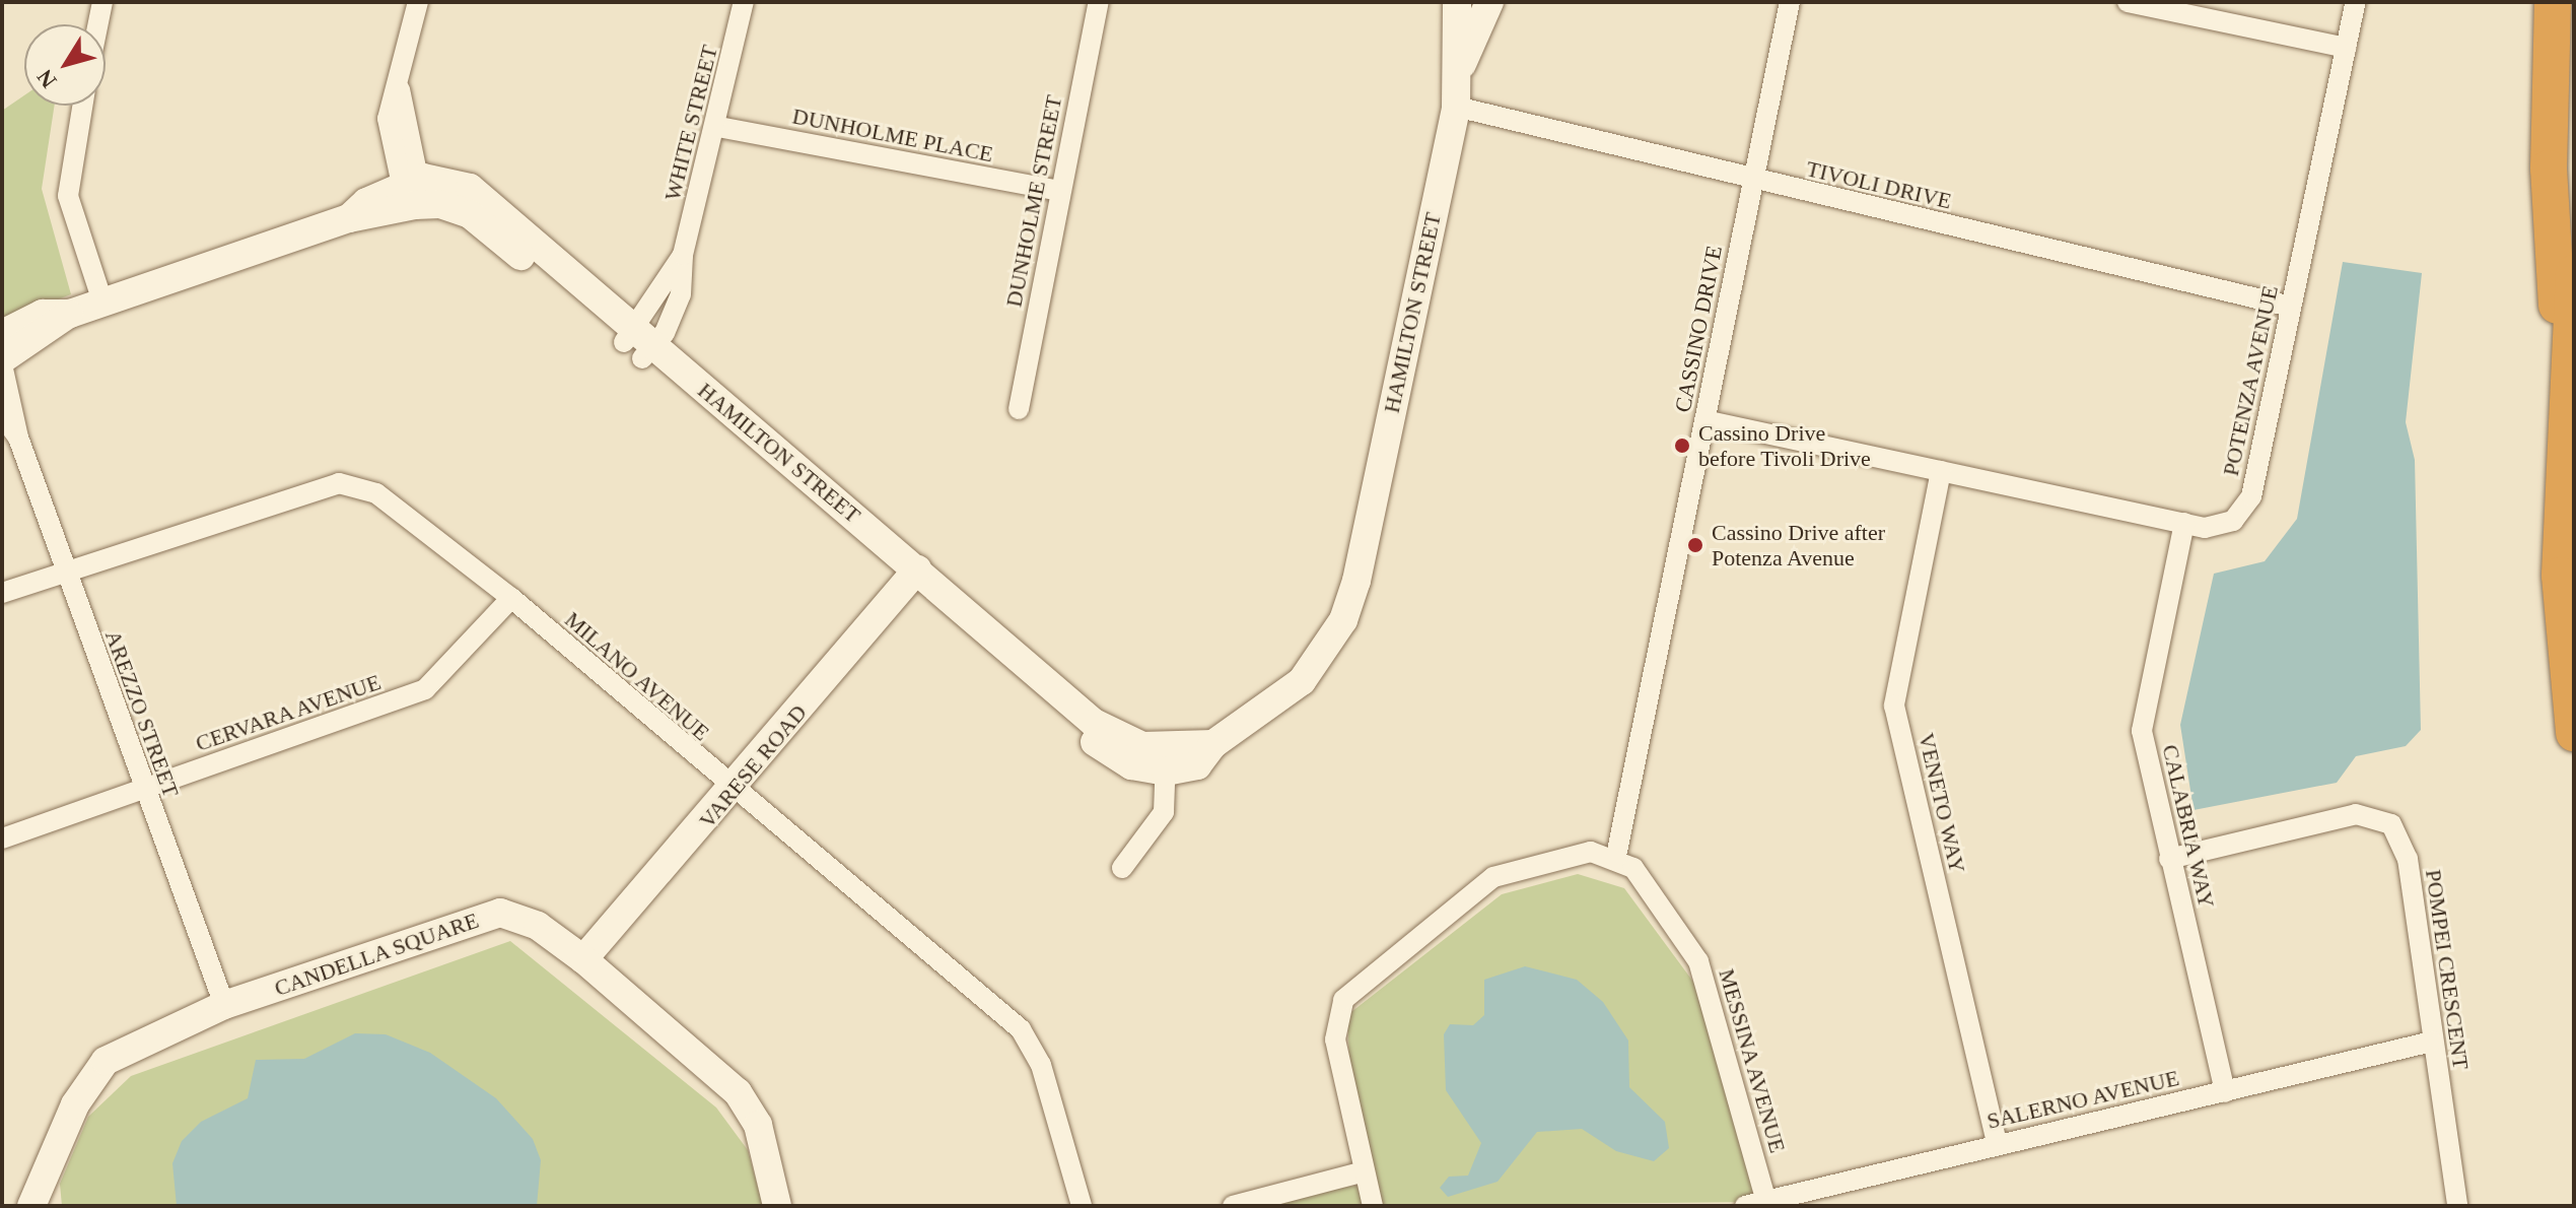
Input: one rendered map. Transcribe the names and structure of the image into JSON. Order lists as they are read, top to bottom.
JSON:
{
  "streets": {
    "street": [
      "WHITE STREET",
      "DUNHOLME PLACE",
      "TIVOLI DRIVE",
      "DUNHOLME STREET",
      "HAMILTON STREET",
      "CASSINO DRIVE",
      "POTENZA AVENUE",
      "MILANO AVENUE",
      "CERVARA AVENUE",
      "AREZZO STREET",
      "VARESE ROAD",
      "VENETO WAY",
      "CALABRIA WAY",
      "CANDELLA SQUARE",
      "POMPEI CRESCENT",
      "MESSINA AVENUE",
      "SALERNO AVENUE"
    ]
  },
  "crossings": [
    ["WHITE STREET", "DUNHOLME PLACE"],
    ["WHITE STREET", "HAMILTON STREET"],
    ["DUNHOLME PLACE", "DUNHOLME STREET"],
    ["TIVOLI DRIVE", "HAMILTON STREET"],
    ["TIVOLI DRIVE", "CASSINO DRIVE"],
    ["TIVOLI DRIVE", "POTENZA AVENUE"],
    ["HAMILTON STREET", "VARESE ROAD"],
    ["CASSINO DRIVE", "POTENZA AVENUE"],
    ["CASSINO DRIVE", "MESSINA AVENUE"],
    ["POTENZA AVENUE", "VENETO WAY"],
    ["POTENZA AVENUE", "CALABRIA WAY"],
    ["MILANO AVENUE", "CERVARA AVENUE"],
    ["MILANO AVENUE", "AREZZO STREET"],
    ["MILANO AVENUE", "VARESE ROAD"],
    ["CERVARA AVENUE", "AREZZO STREET"],
    ["AREZZO STREET", "CANDELLA SQUARE"],
    ["VARESE ROAD", "CANDELLA SQUARE"],
    ["VENETO WAY", "SALERNO AVENUE"],
    ["CALABRIA WAY", "POMPEI CRESCENT"],
    ["CALABRIA WAY", "SALERNO AVENUE"],
    ["POMPEI CRESCENT", "SALERNO AVENUE"],
    ["MESSINA AVENUE", "SALERNO AVENUE"]
  ],
  "places": ["Cassino Drive before Tivoli Drive", "Cassino Drive after Potenza Avenue"],
  "north": "bottom left"
}
